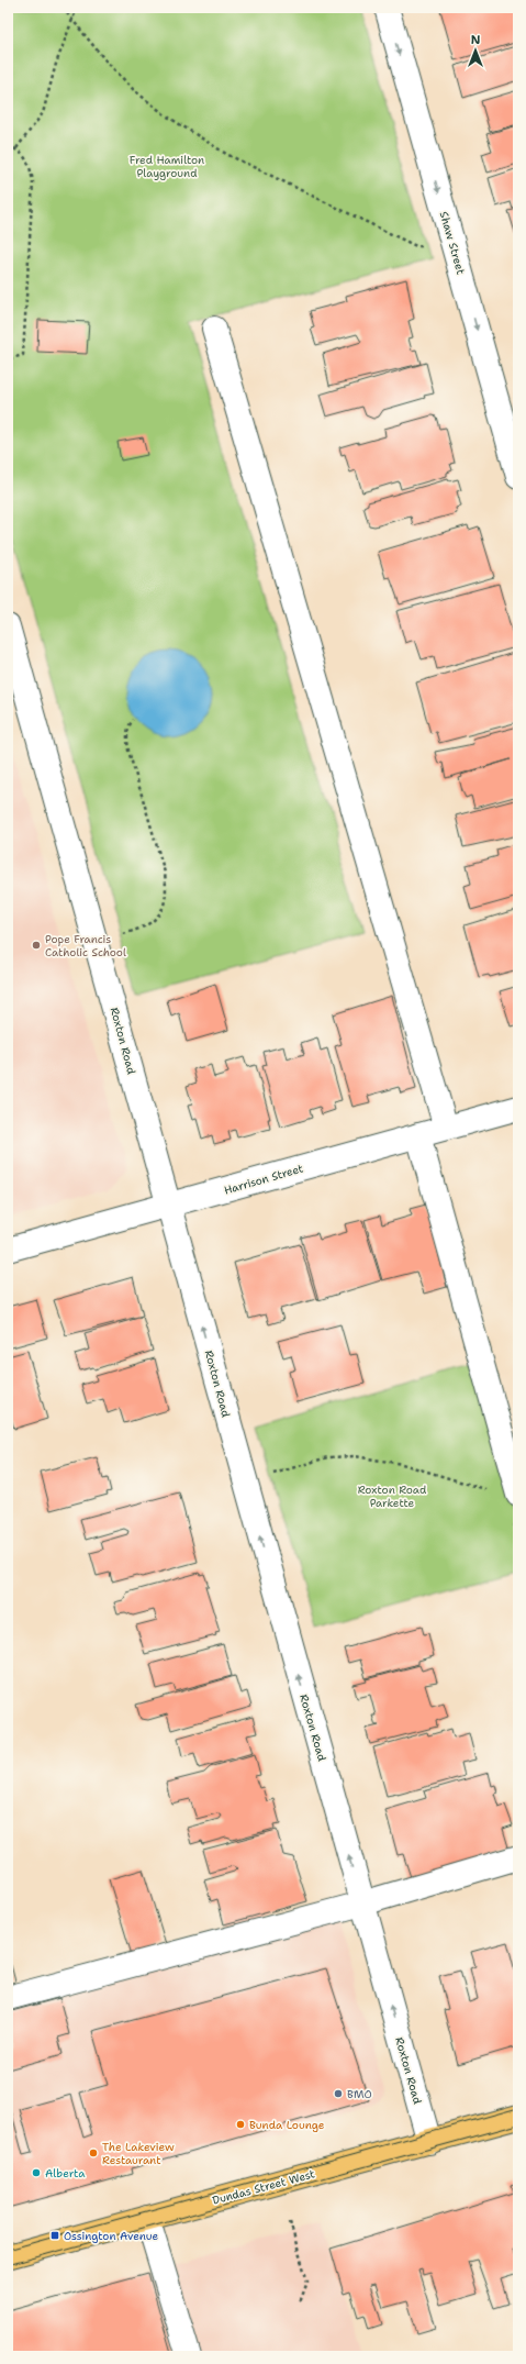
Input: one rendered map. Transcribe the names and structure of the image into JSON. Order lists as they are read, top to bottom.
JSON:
{
  "streets": {
    "main road": ["Dundas Street West"],
    "street": ["Shaw Street", "Roxton Road", "Harrison Street"]
  },
  "crossings": [
    ["Roxton Road", "Harrison Street"],
    ["Roxton Road", "Dundas Street West"]
  ],
  "one_way": ["Shaw Street", "Roxton Road"],
  "parks": ["Fred Hamilton Playground", "Roxton Road Parkette"],
  "places": {
    "other": [
      "Pope Francis Catholic School",
      "BMO",
      "Bunda Lounge",
      "The Lakeview Restaurant",
      "Alberta"
    ],
    "transit": ["Ossington Avenue"]
  },
  "north": "top"
}
